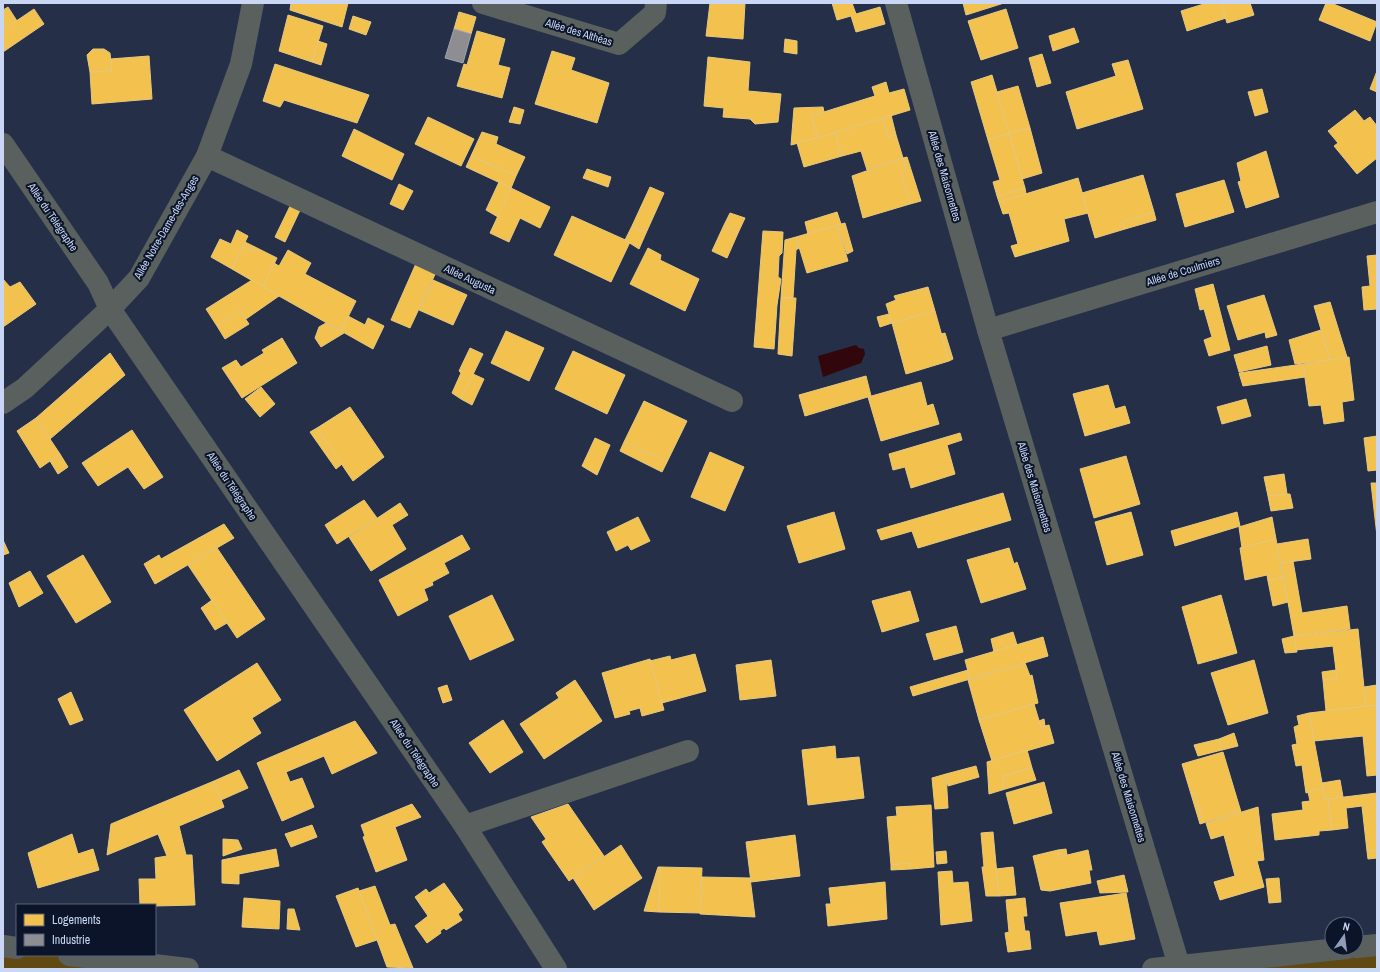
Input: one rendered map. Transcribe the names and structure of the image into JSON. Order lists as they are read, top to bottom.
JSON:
{
  "streets": {
    "street": [
      "Allée des Althéas",
      "Allée des Maisonnettes",
      "Allée du Télégraphe",
      "Allée Notre-Dame-des-Anges",
      "Allée de Coulmiers",
      "Allée Augusta"
    ]
  },
  "crossings": [
    ["Allée des Maisonnettes", "Allée de Coulmiers"],
    ["Allée du Télégraphe", "Allée Notre-Dame-des-Anges"],
    ["Allée Notre-Dame-des-Anges", "Allée Augusta"]
  ],
  "legend": ["Logements", "Industrie"],
  "north": "top"
}
